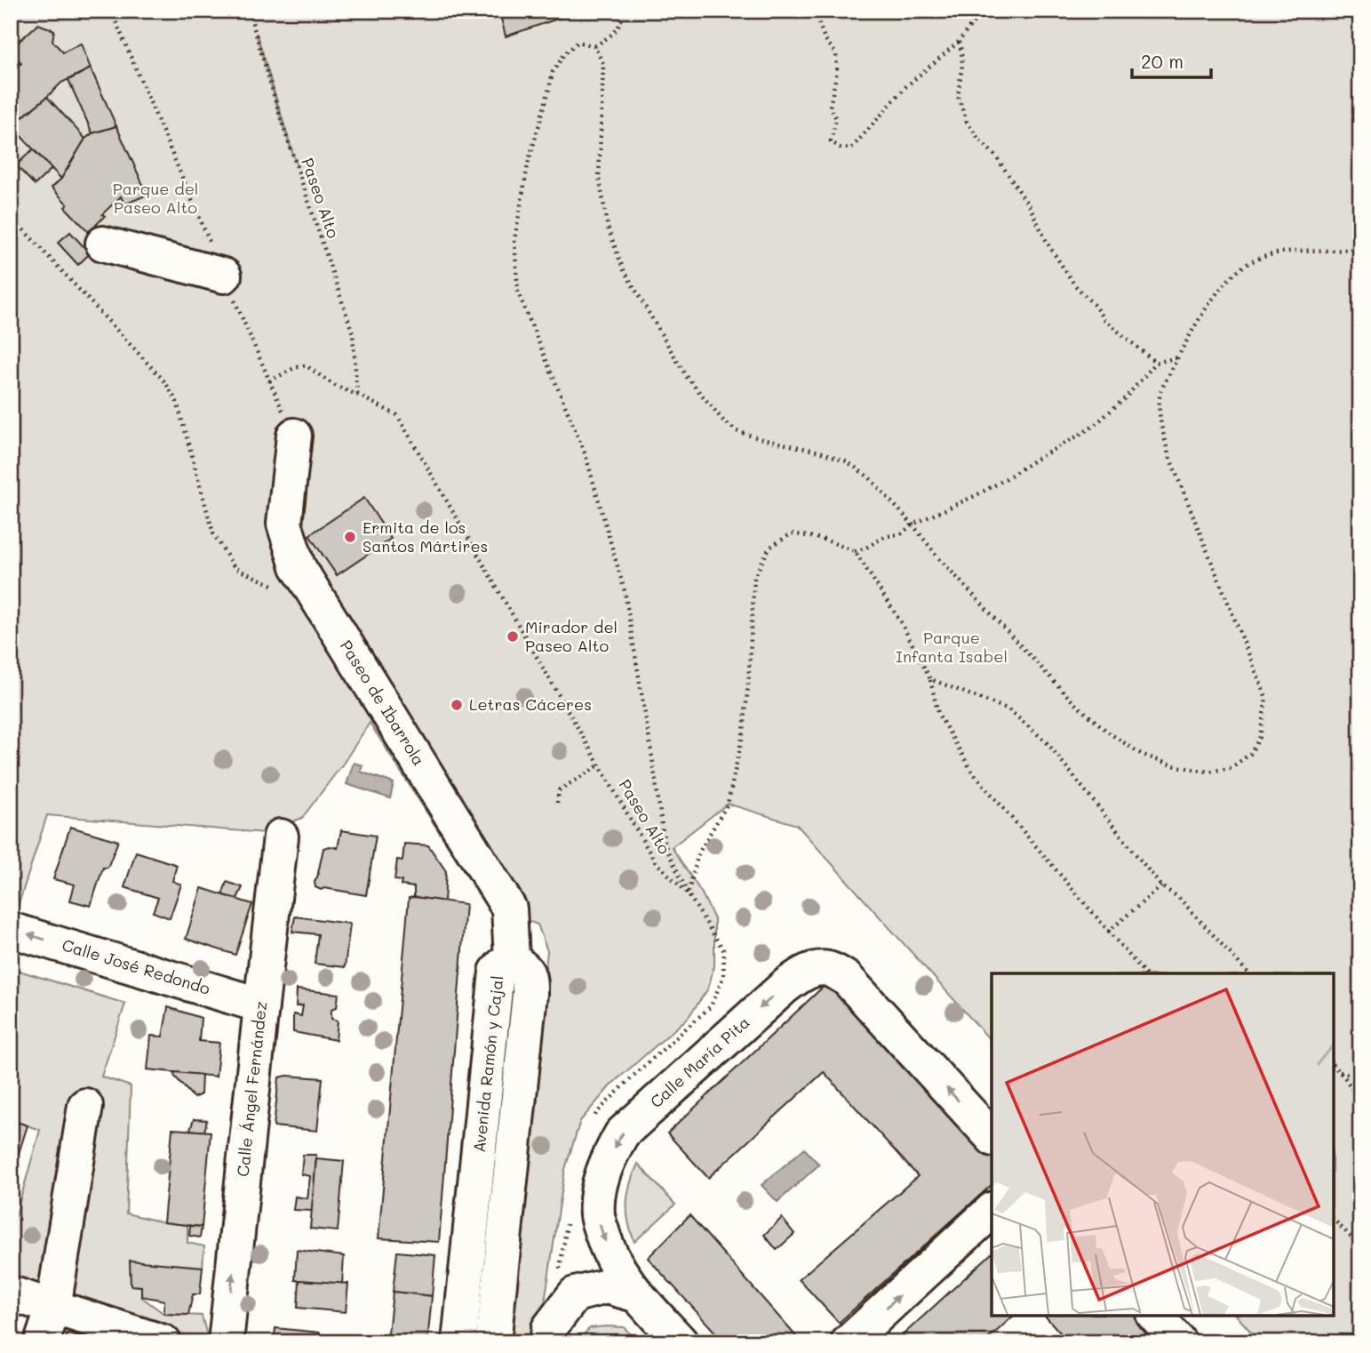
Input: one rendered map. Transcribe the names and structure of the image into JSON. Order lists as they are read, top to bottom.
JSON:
{
  "streets": {
    "street": [
      "Paseo de Ibarrola",
      "Calle José Redondo",
      "Calle María Pita",
      "Avenida Ramón y Cajal",
      "Calle Ángel Fernández"
    ],
    "path": ["Paseo Alto"]
  },
  "crossings": [
    ["Paseo de Ibarrola", "Avenida Ramón y Cajal"],
    ["Calle José Redondo", "Calle Ángel Fernández"]
  ],
  "one_way": ["Calle José Redondo"],
  "parks": ["Parque del Paseo Alto", "Parque Infanta Isabel"],
  "places": ["Ermita de los Santos Mártires", "Mirador del Paseo Alto", "Letras Cáceres"],
  "scale_bar": "20 m"
}
